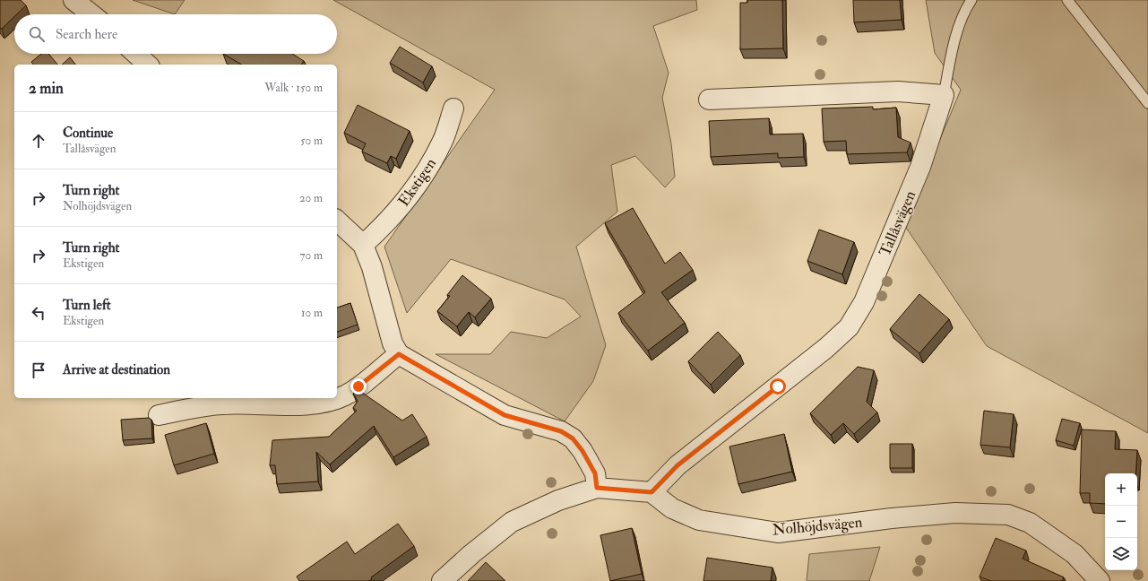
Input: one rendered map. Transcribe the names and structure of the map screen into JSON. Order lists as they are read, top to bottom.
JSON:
{
  "streets": {
    "street": ["Ekstigen", "Tallåsvägen", "Nolhöjdsvägen"]
  },
  "crossings": [
    ["Tallåsvägen", "Nolhöjdsvägen"]
  ],
  "page": {
    "search": "Search here",
    "heading": ["2 min", "Walk · 150 m"],
    "list": [
      ["Continue", "Tallåsvägen", "50 m"],
      ["Turn right", "Nolhöjdsvägen", "20 m"],
      ["Turn right", "Ekstigen", "70 m"],
      ["Turn left", "Ekstigen", "10 m"],
      "Arrive at destination"
    ],
    "map_buttons": ["+", "−"]
  }
}
